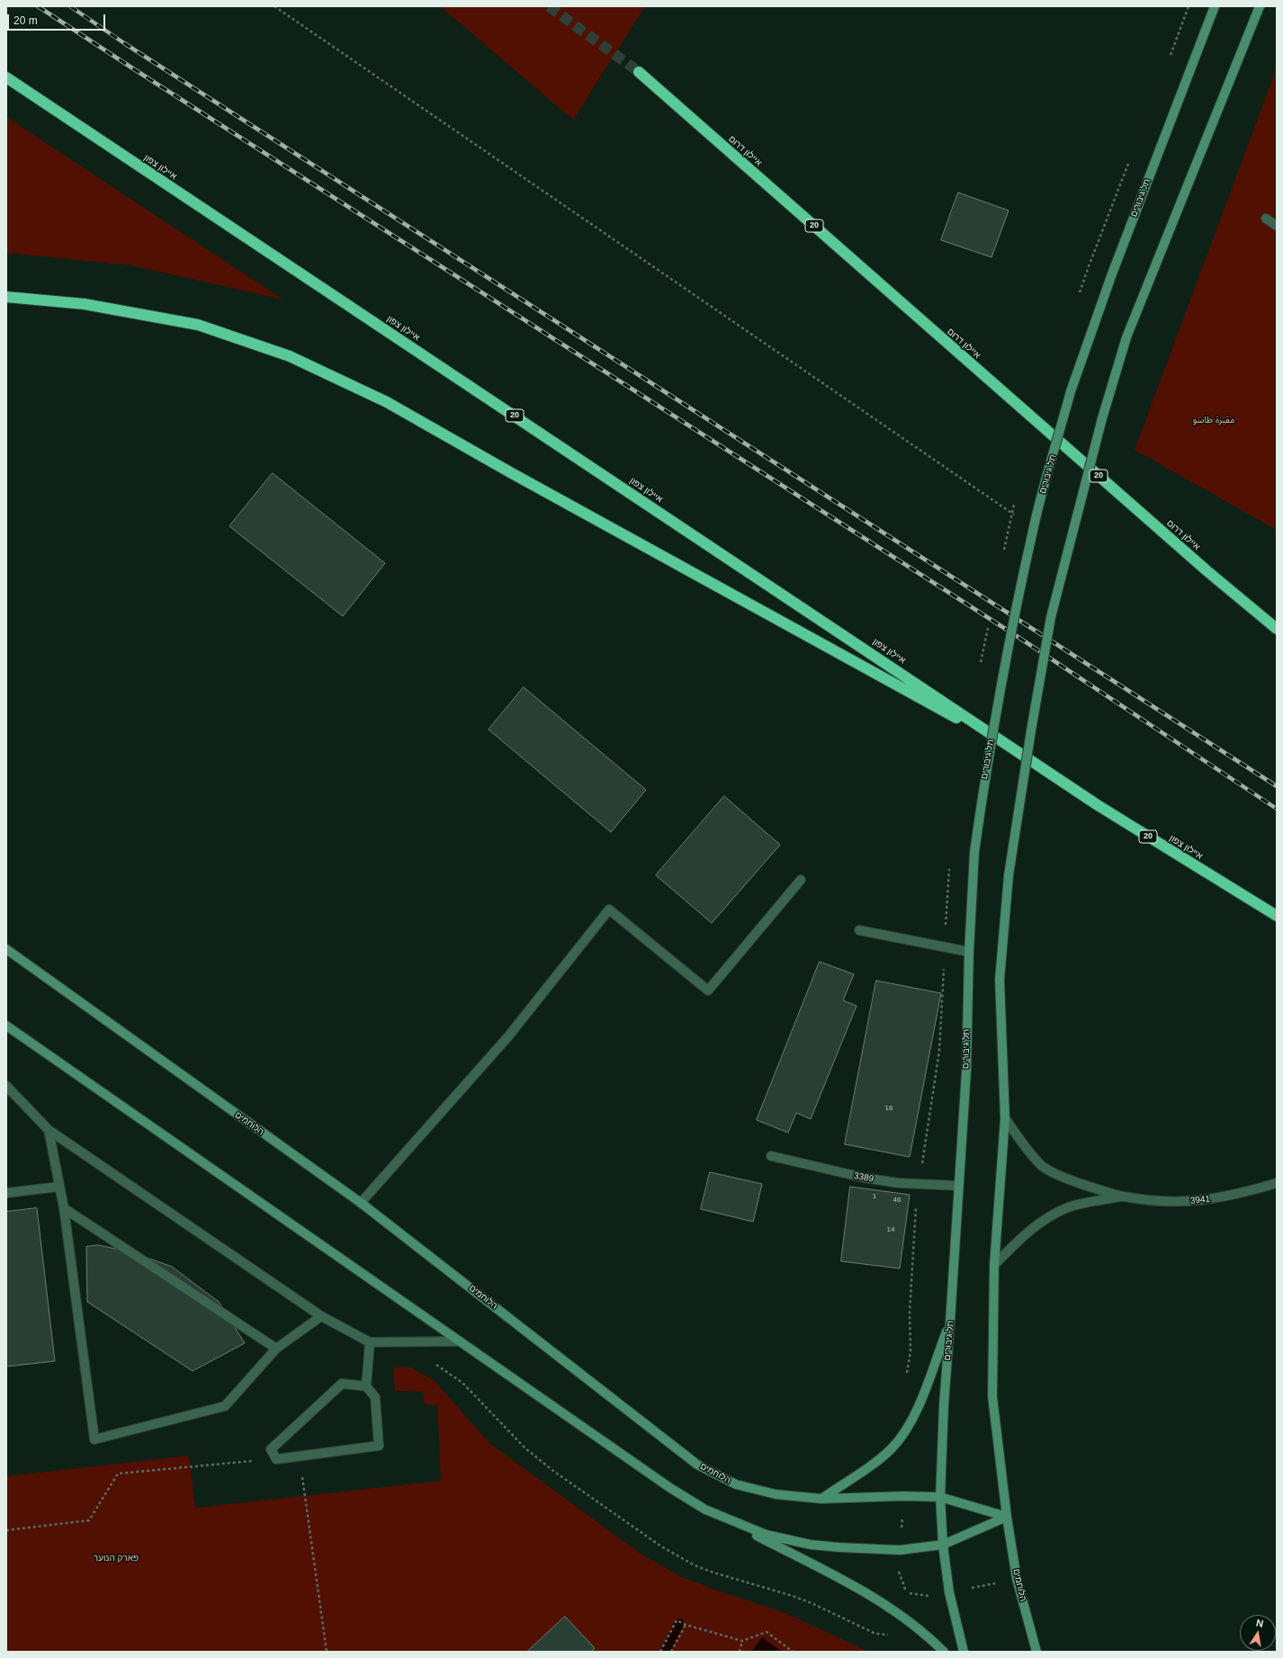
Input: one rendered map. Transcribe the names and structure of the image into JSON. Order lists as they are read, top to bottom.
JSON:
{
  "streets": {
    "highway": ["איילון דרום", "איילון צפון", "20"],
    "street": [
      "תל גיבורים",
      "הלוחמים",
      "3389",
      "3941"
    ]
  },
  "crossings": [
    ["תל גיבורים", "הלוחמים"],
    ["תל גיבורים", "3389"]
  ],
  "parks": ["مقبرة طاسو", "פארק הנוער"],
  "house_numbers": [
    "16",
    "1",
    "46",
    "14"
  ],
  "scale_bar": "20 m",
  "north": "top"
}
